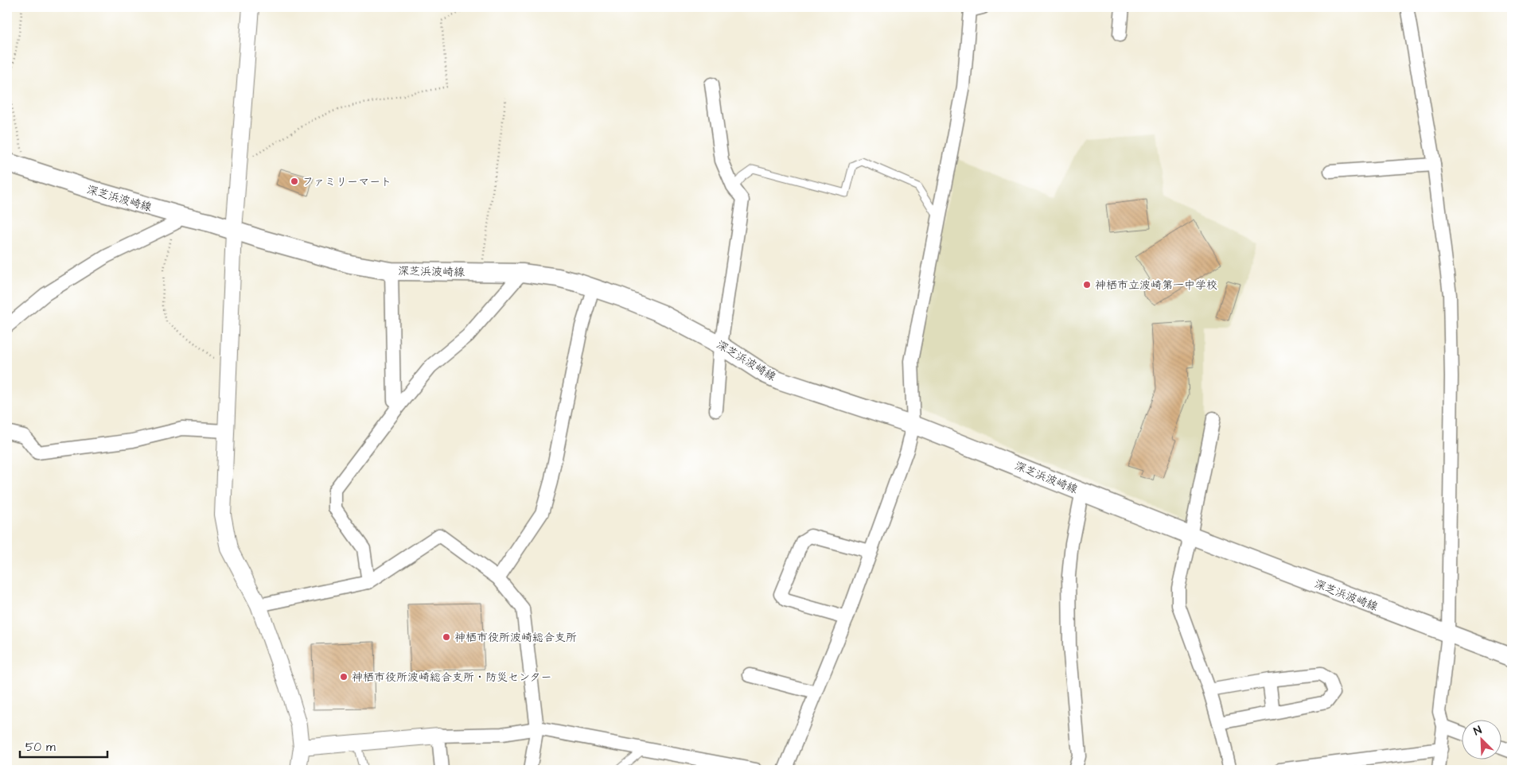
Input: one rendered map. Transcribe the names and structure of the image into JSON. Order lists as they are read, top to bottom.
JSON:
{
  "streets": {
    "main road": ["深芝浜波崎線"]
  },
  "places": [
    "ファミリーマート",
    "神栖市立波崎第一中学校",
    "神栖市役所波崎総合支所",
    "神栖市役所波崎総合支所・防災センター"
  ],
  "scale_bar": "50 m",
  "north": "top left"
}
